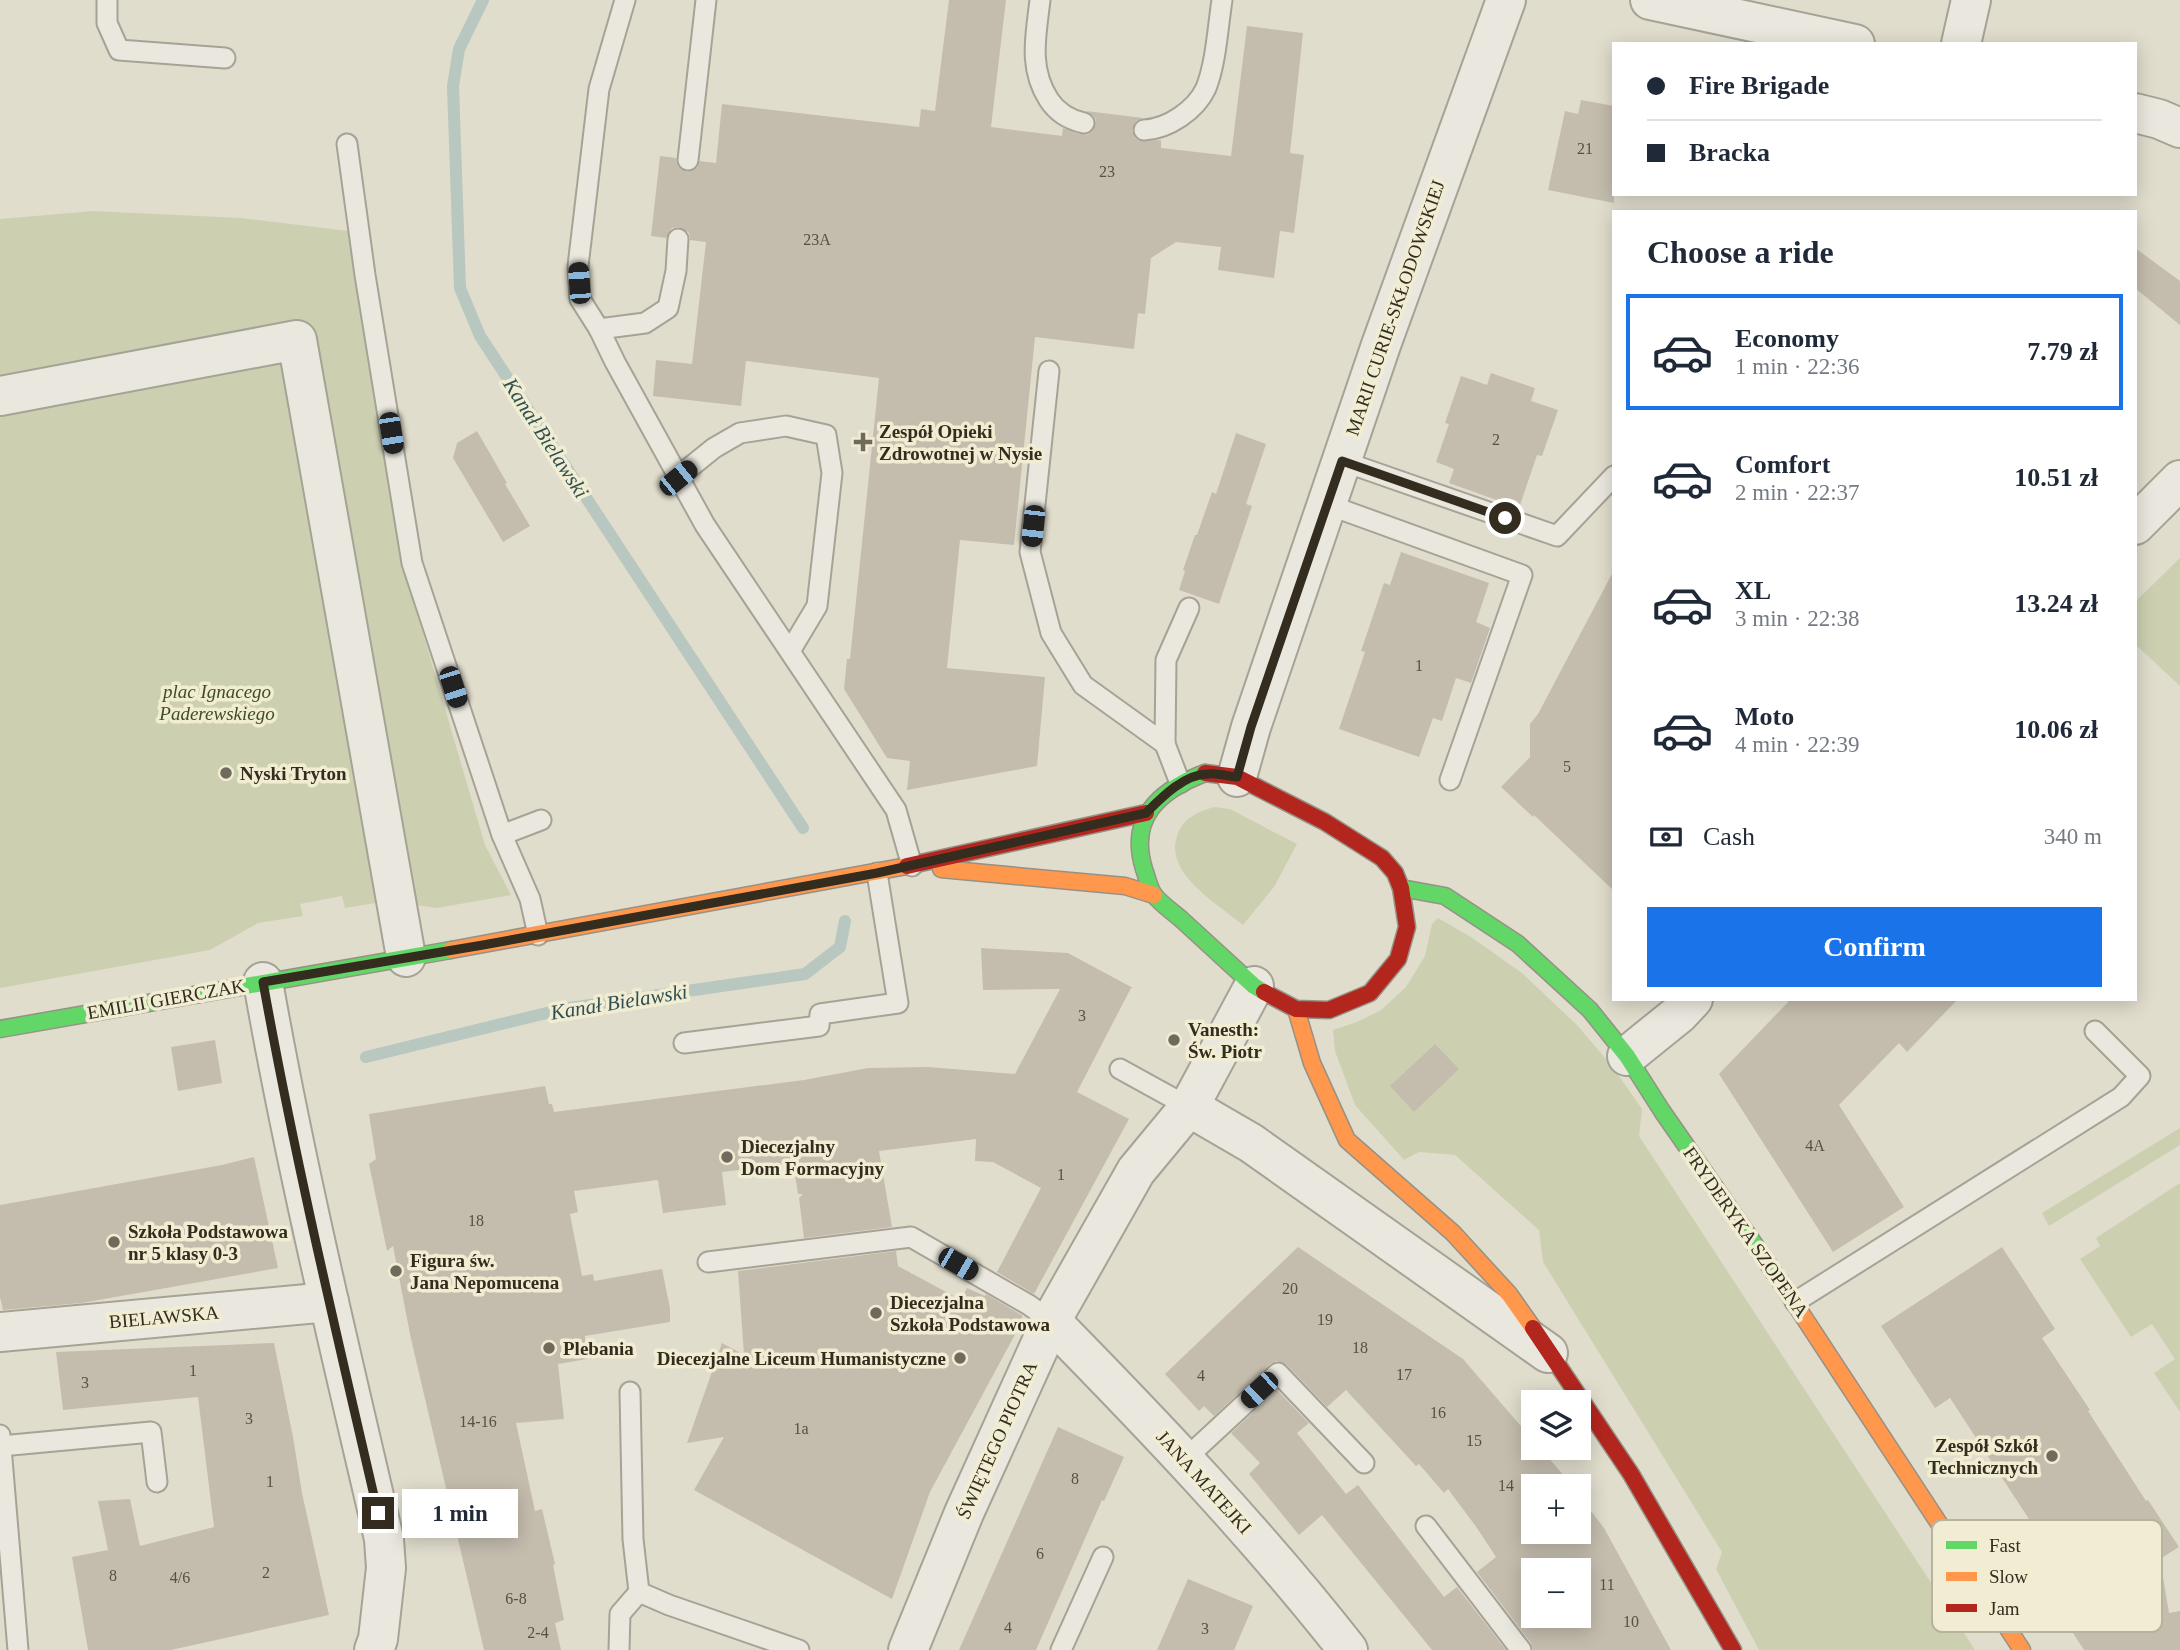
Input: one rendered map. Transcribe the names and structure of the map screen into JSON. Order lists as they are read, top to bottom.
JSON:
{
  "streets": {
    "street": [
      "MARII CURIE-SKŁODOWSKIEJ",
      "EMILII GIERCZAK",
      "FRYDERYKA SZOPENA",
      "BIELAWSKA",
      "ŚWIĘTEGO PIOTRA",
      "JANA MATEJKI"
    ]
  },
  "crossings": [
    ["MARII CURIE-SKŁODOWSKIEJ", "EMILII GIERCZAK"],
    ["MARII CURIE-SKŁODOWSKIEJ", "FRYDERYKA SZOPENA"],
    ["MARII CURIE-SKŁODOWSKIEJ", "ŚWIĘTEGO PIOTRA"],
    ["EMILII GIERCZAK", "FRYDERYKA SZOPENA"],
    ["EMILII GIERCZAK", "ŚWIĘTEGO PIOTRA"],
    ["FRYDERYKA SZOPENA", "ŚWIĘTEGO PIOTRA"],
    ["ŚWIĘTEGO PIOTRA", "JANA MATEJKI"]
  ],
  "water": ["Kanał Bielawski"],
  "parks": ["plac Ignacego Paderewskiego"],
  "places": {
    "health": ["Zespół Opieki Zdrowotnej w Nysie"],
    "other": [
      "Nyski Tryton",
      "Vanesth: Św. Piotr",
      "Diecezjalny Dom Formacyjny",
      "Szkoła Podstawowa nr 5 klasy 0-3",
      "Figura św. Jana Nepomucena",
      "Diecezjalna Szkoła Podstawowa",
      "Plebania",
      "Diecezjalne Liceum Humanistyczne",
      "Zespół Szkół Technicznych"
    ]
  },
  "house_numbers": [
    "21",
    "23",
    "23A",
    "2",
    "1",
    "5",
    "3",
    "4A",
    "1",
    "18",
    "20",
    "19",
    "18",
    "1",
    "17",
    "4",
    "3",
    "16",
    "3",
    "14-16",
    "1a",
    "15",
    "8",
    "1",
    "14",
    "6",
    "2",
    "8",
    "4/6",
    "11",
    "6-8",
    "10",
    "4",
    "3",
    "2-4"
  ],
  "legend": ["Fast", "Slow", "Jam"],
  "page": {
    "banner": ["Fire Brigade", "Bracka"],
    "heading": "Choose a ride",
    "list": [
      {
        "name": "Economy",
        "note": "1 min · 22:36",
        "value": "7.79 zł"
      },
      {
        "name": "Comfort",
        "note": "2 min · 22:37",
        "value": "10.51 zł"
      },
      {
        "name": "XL",
        "note": "3 min · 22:38",
        "value": "13.24 zł"
      },
      {
        "name": "Moto",
        "note": "4 min · 22:39",
        "value": "10.06 zł"
      }
    ],
    "pay": ["Cash", "340 m"],
    "buttons": "Confirm",
    "map_buttons": ["+", "−"],
    "bubble": "1 min"
  }
}
